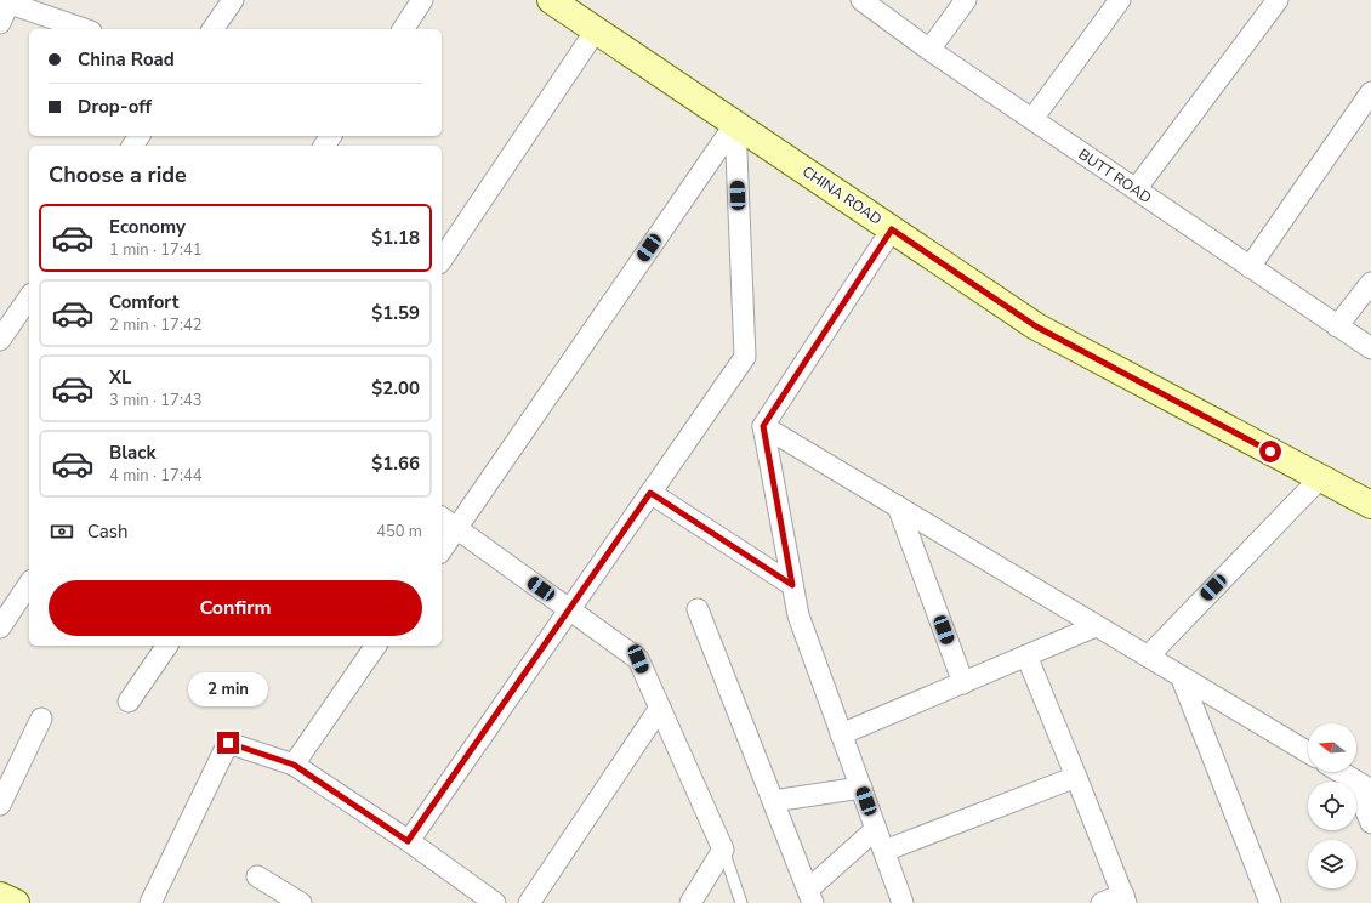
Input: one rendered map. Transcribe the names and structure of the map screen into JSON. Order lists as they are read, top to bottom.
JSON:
{
  "streets": {
    "main road": ["CHINA ROAD"],
    "street": ["BUTT ROAD"]
  },
  "north": "left",
  "page": {
    "banner": ["China Road", "Drop-off"],
    "heading": "Choose a ride",
    "list": [
      {
        "name": "Economy",
        "note": "1 min · 17:41",
        "value": "$1.18"
      },
      {
        "name": "Comfort",
        "note": "2 min · 17:42",
        "value": "$1.59"
      },
      {
        "name": "XL",
        "note": "3 min · 17:43",
        "value": "$2.00"
      },
      {
        "name": "Black",
        "note": "4 min · 17:44",
        "value": "$1.66"
      }
    ],
    "pay": ["Cash", "450 m"],
    "buttons": "Confirm",
    "bubble": "2 min"
  }
}
